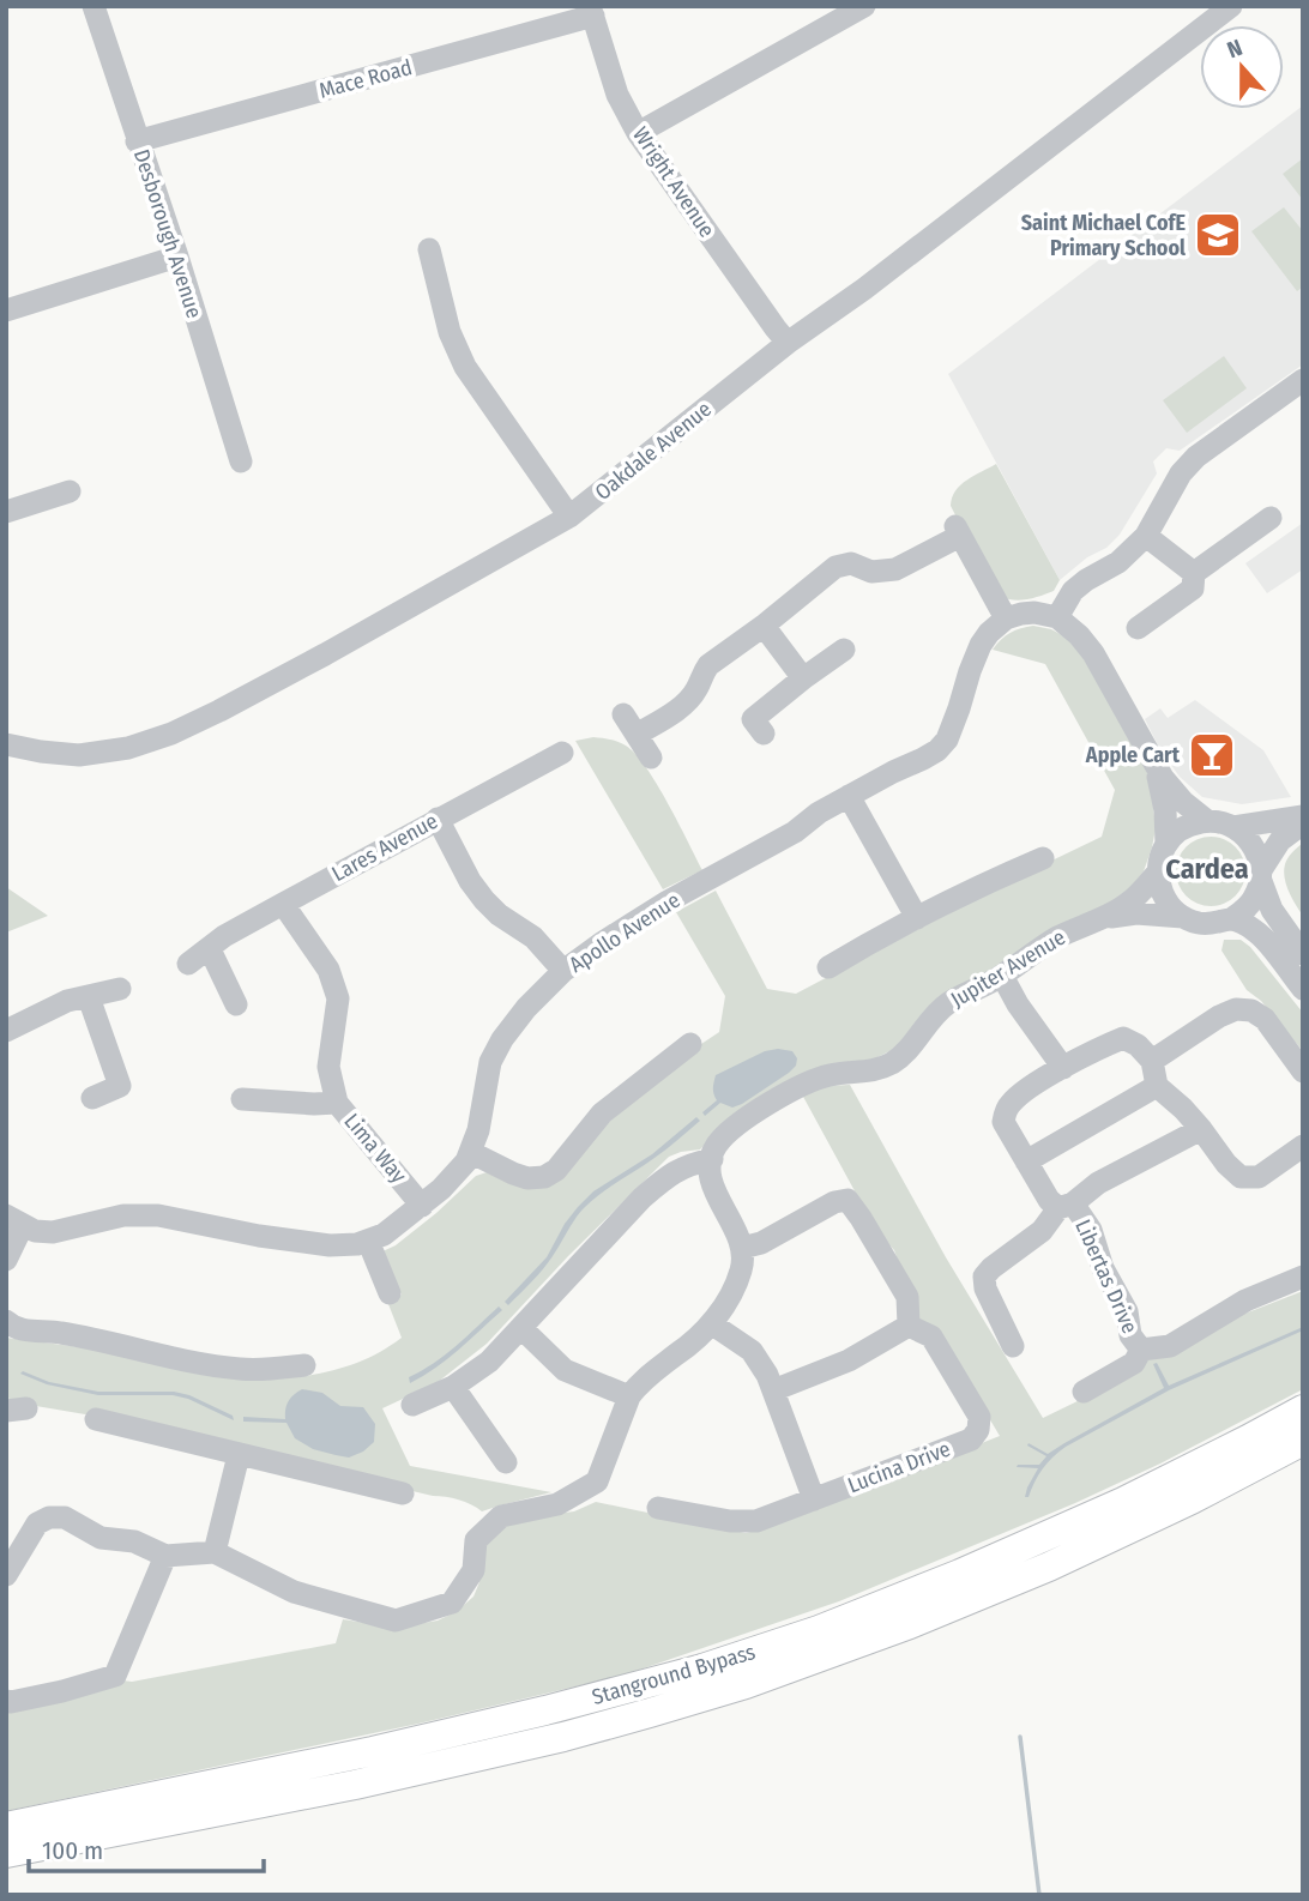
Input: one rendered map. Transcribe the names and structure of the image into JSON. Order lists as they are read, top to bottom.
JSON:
{
  "streets": {
    "main road": ["Stanground Bypass"],
    "street": [
      "Mace Road",
      "Wright Avenue",
      "Desborough Avenue",
      "Oakdale Avenue",
      "Lares Avenue",
      "Apollo Avenue",
      "Jupiter Avenue",
      "Lima Way",
      "Libertas Drive",
      "Lucina Drive"
    ]
  },
  "crossings": [
    ["Mace Road", "Wright Avenue"],
    ["Mace Road", "Desborough Avenue"],
    ["Wright Avenue", "Oakdale Avenue"],
    ["Lares Avenue", "Lima Way"],
    ["Apollo Avenue", "Lima Way"]
  ],
  "districts": ["Cardea"],
  "places": {
    "school or university": ["Saint Michael CofE Primary School"],
    "bar": ["Apple Cart"]
  },
  "scale_bar": "100 m",
  "north": "top"
}
